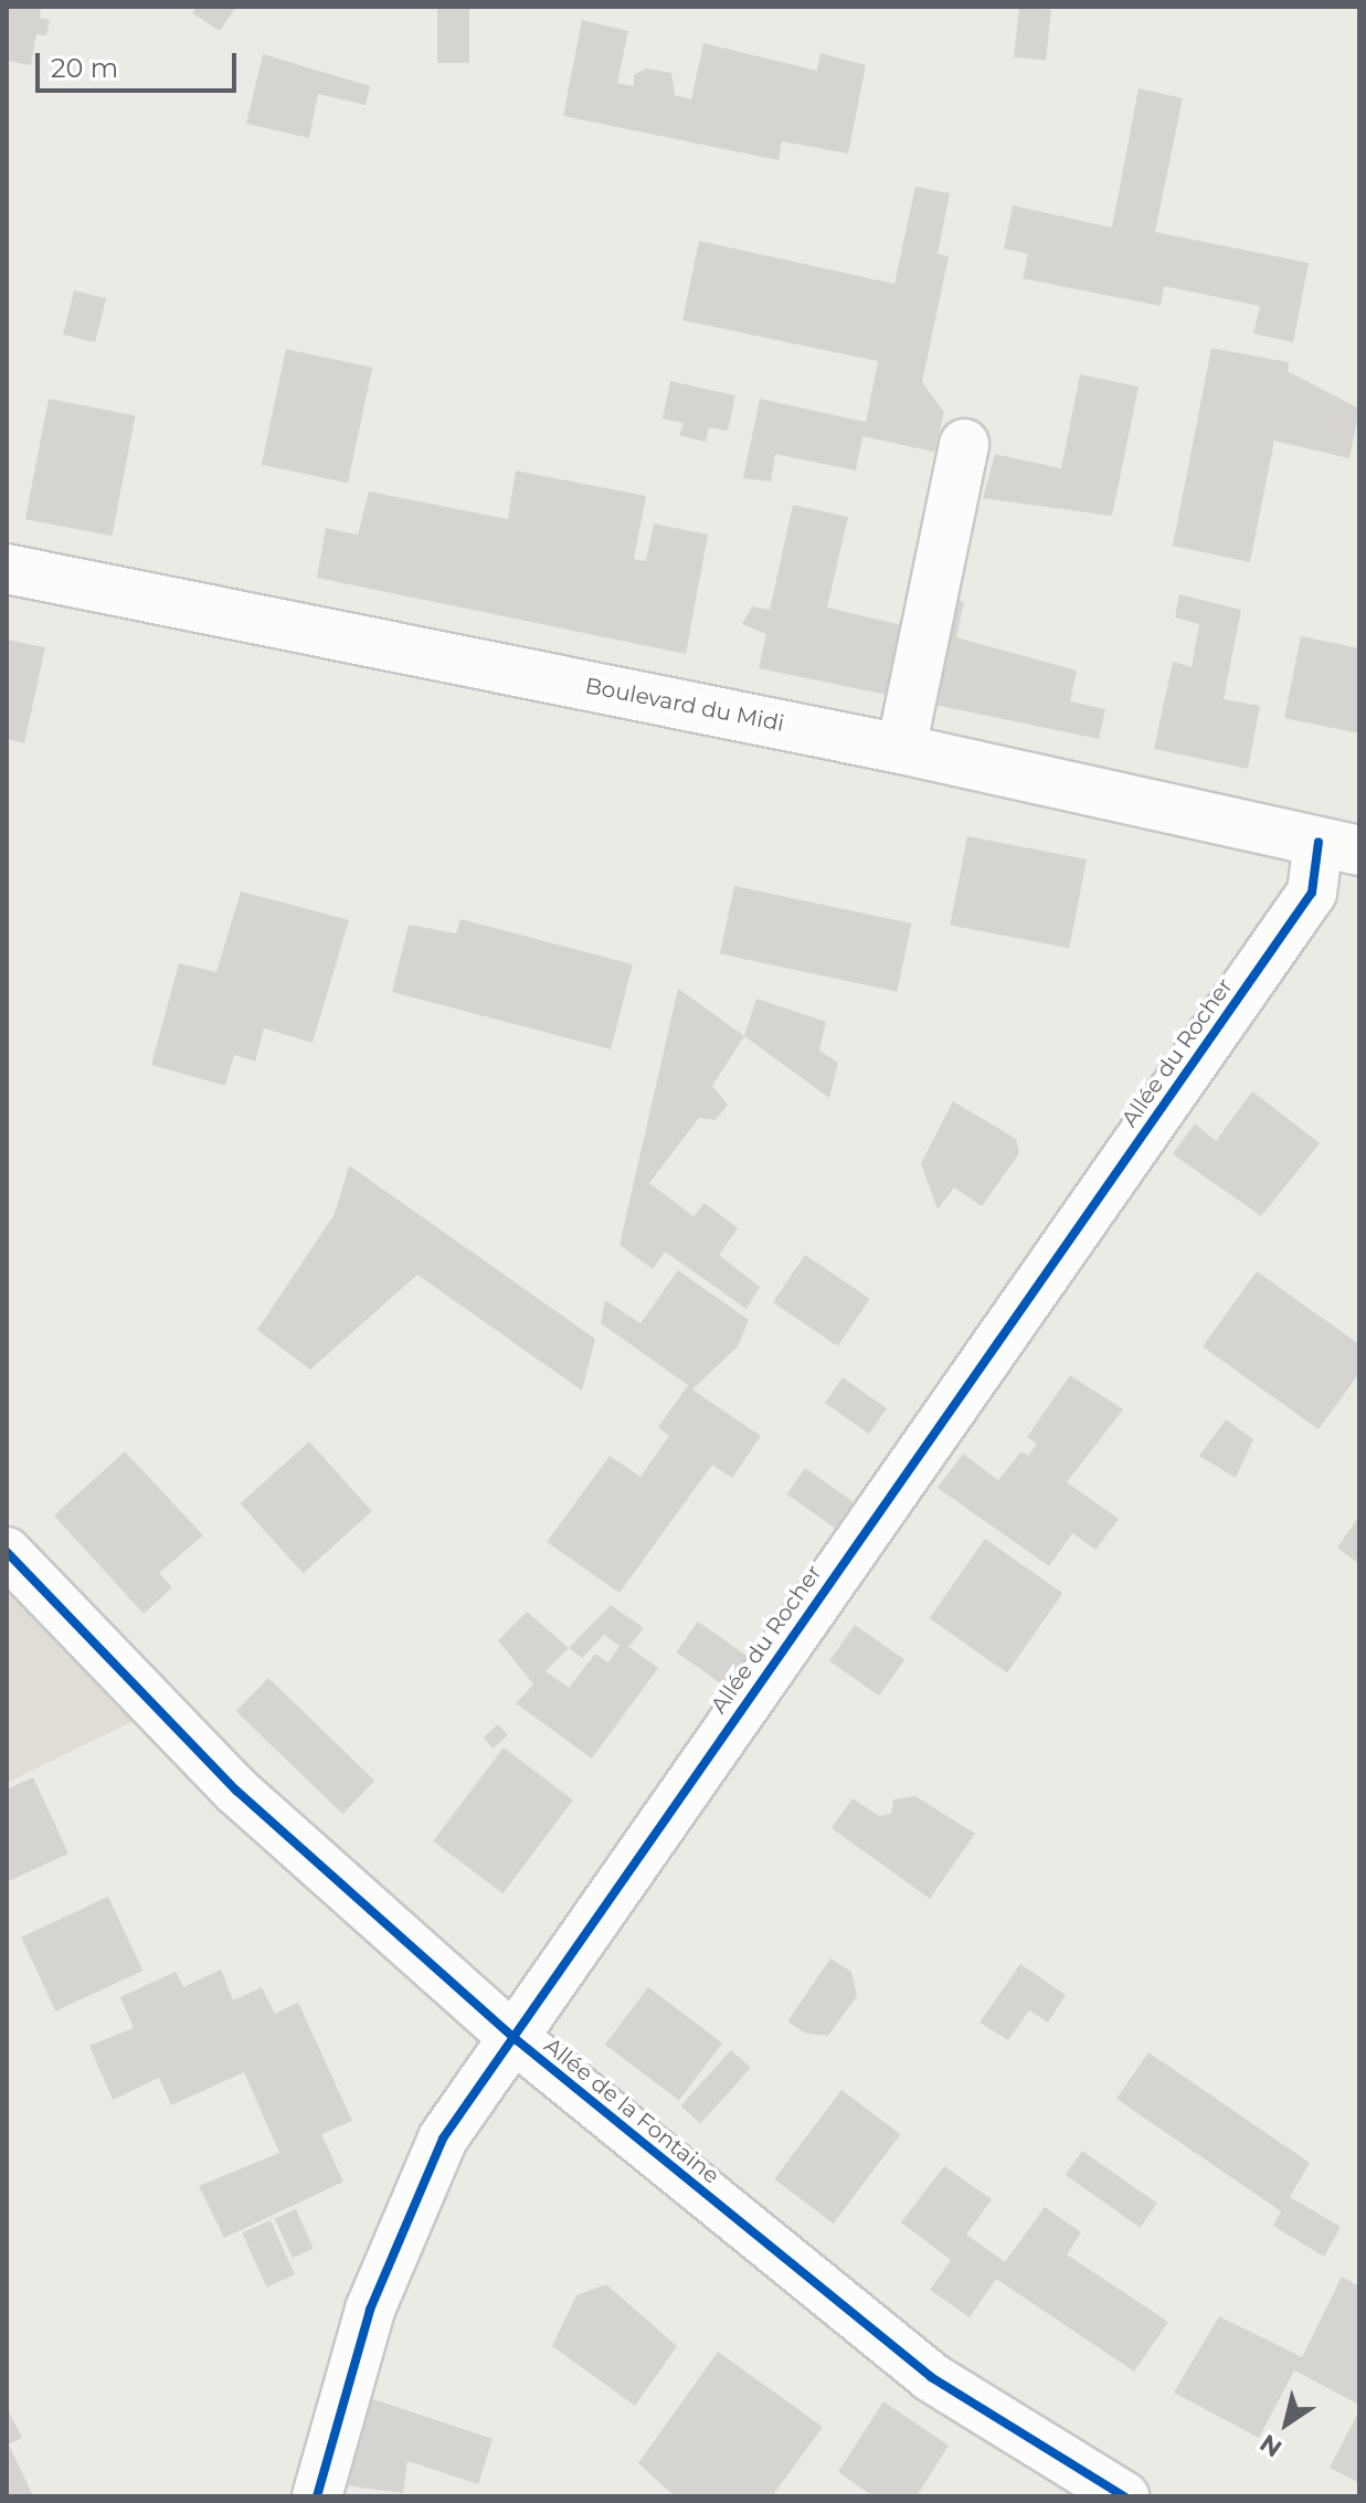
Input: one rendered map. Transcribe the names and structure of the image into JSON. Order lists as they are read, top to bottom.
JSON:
{
  "streets": {
    "street": ["Boulevard du Midi", "Allée du Rocher", "Allée de la Fontaine"]
  },
  "crossings": [
    ["Boulevard du Midi", "Allée du Rocher"],
    ["Allée du Rocher", "Allée de la Fontaine"]
  ],
  "scale_bar": "20 m",
  "north": "bottom left"
}
